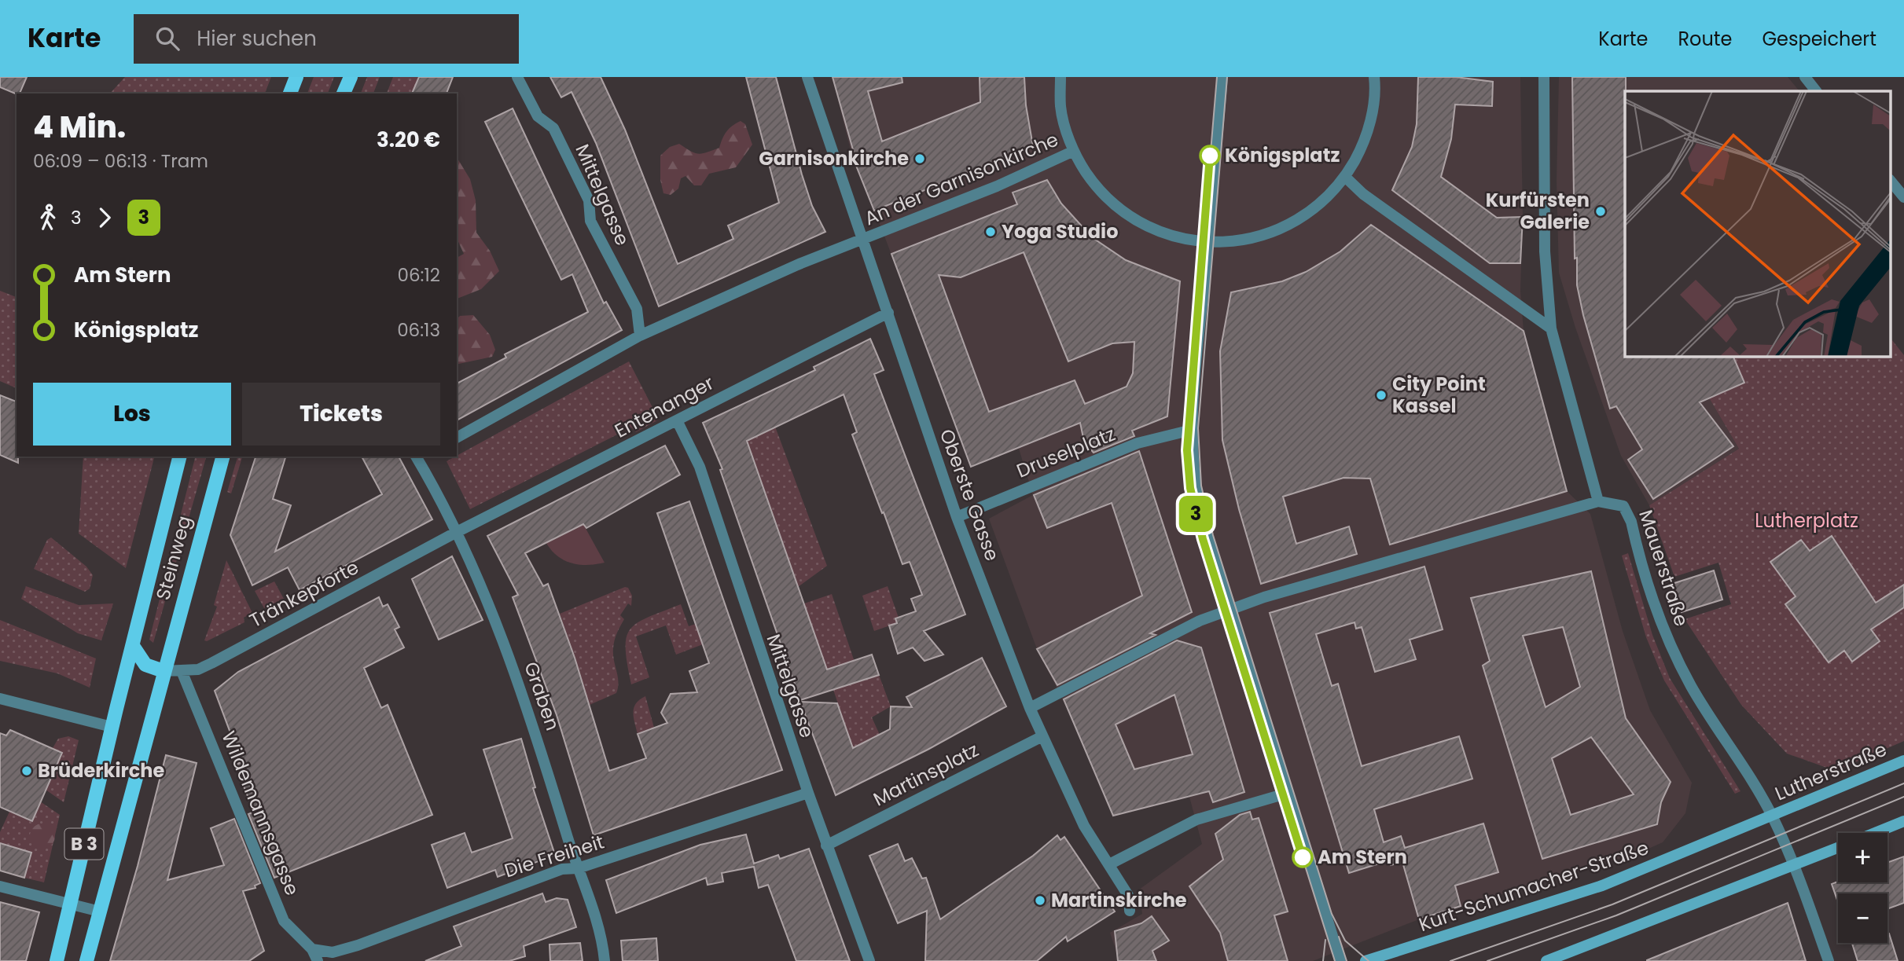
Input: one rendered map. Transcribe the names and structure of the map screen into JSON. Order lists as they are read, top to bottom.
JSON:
{
  "streets": {
    "main road": [
      "Steinweg",
      "Lutherstraße",
      "B 3",
      "Kurt-Schumacher-Straße"
    ],
    "street": [
      "An der Garnisonkirche",
      "Mittelgasse",
      "Entenanger",
      "Druselplatz",
      "Oberste Gasse",
      "Mauerstraße",
      "Tränkepforte",
      "Graben",
      "Martinsplatz",
      "Wildemannsgasse",
      "Die Freiheit"
    ]
  },
  "crossings": [
    ["An der Garnisonkirche", "Oberste Gasse"],
    ["Mittelgasse", "Entenanger"],
    ["Mittelgasse", "Martinsplatz"],
    ["Mittelgasse", "Die Freiheit"],
    ["Entenanger", "Oberste Gasse"],
    ["Entenanger", "Tränkepforte"],
    ["Entenanger", "Graben"],
    ["Druselplatz", "Oberste Gasse"],
    ["Oberste Gasse", "Martinsplatz"],
    ["Steinweg", "Tränkepforte"],
    ["Steinweg", "B 3"],
    ["Mauerstraße", "Lutherstraße"],
    ["Mauerstraße", "Kurt-Schumacher-Straße"],
    ["Tränkepforte", "Graben"],
    ["Tränkepforte", "Wildemannsgasse"],
    ["Graben", "Die Freiheit"],
    ["Lutherstraße", "Kurt-Schumacher-Straße"],
    ["Wildemannsgasse", "Die Freiheit"]
  ],
  "parks": ["Lutherplatz"],
  "places": [
    "Königsplatz",
    "Garnisonkirche",
    "Kurfürsten Galerie",
    "Yoga Studio",
    "City Point Kassel",
    "Brüderkirche",
    "Am Stern",
    "Martinskirche"
  ],
  "lines": ["tram line 3"],
  "page": {
    "header": "Karte",
    "search": "Hier suchen",
    "nav": ["Karte", "Route", "Gespeichert"],
    "on_map": "3",
    "heading": ["4 Min.", "06:09 – 06:13 · Tram", "3.20 €"],
    "legs": ["3", "3"],
    "list": [
      {
        "name": "Am Stern",
        "value": "06:12"
      },
      {
        "name": "Königsplatz",
        "value": "06:13"
      }
    ],
    "buttons": ["Los", "Tickets"],
    "map_buttons": ["+", "−"]
  }
}
